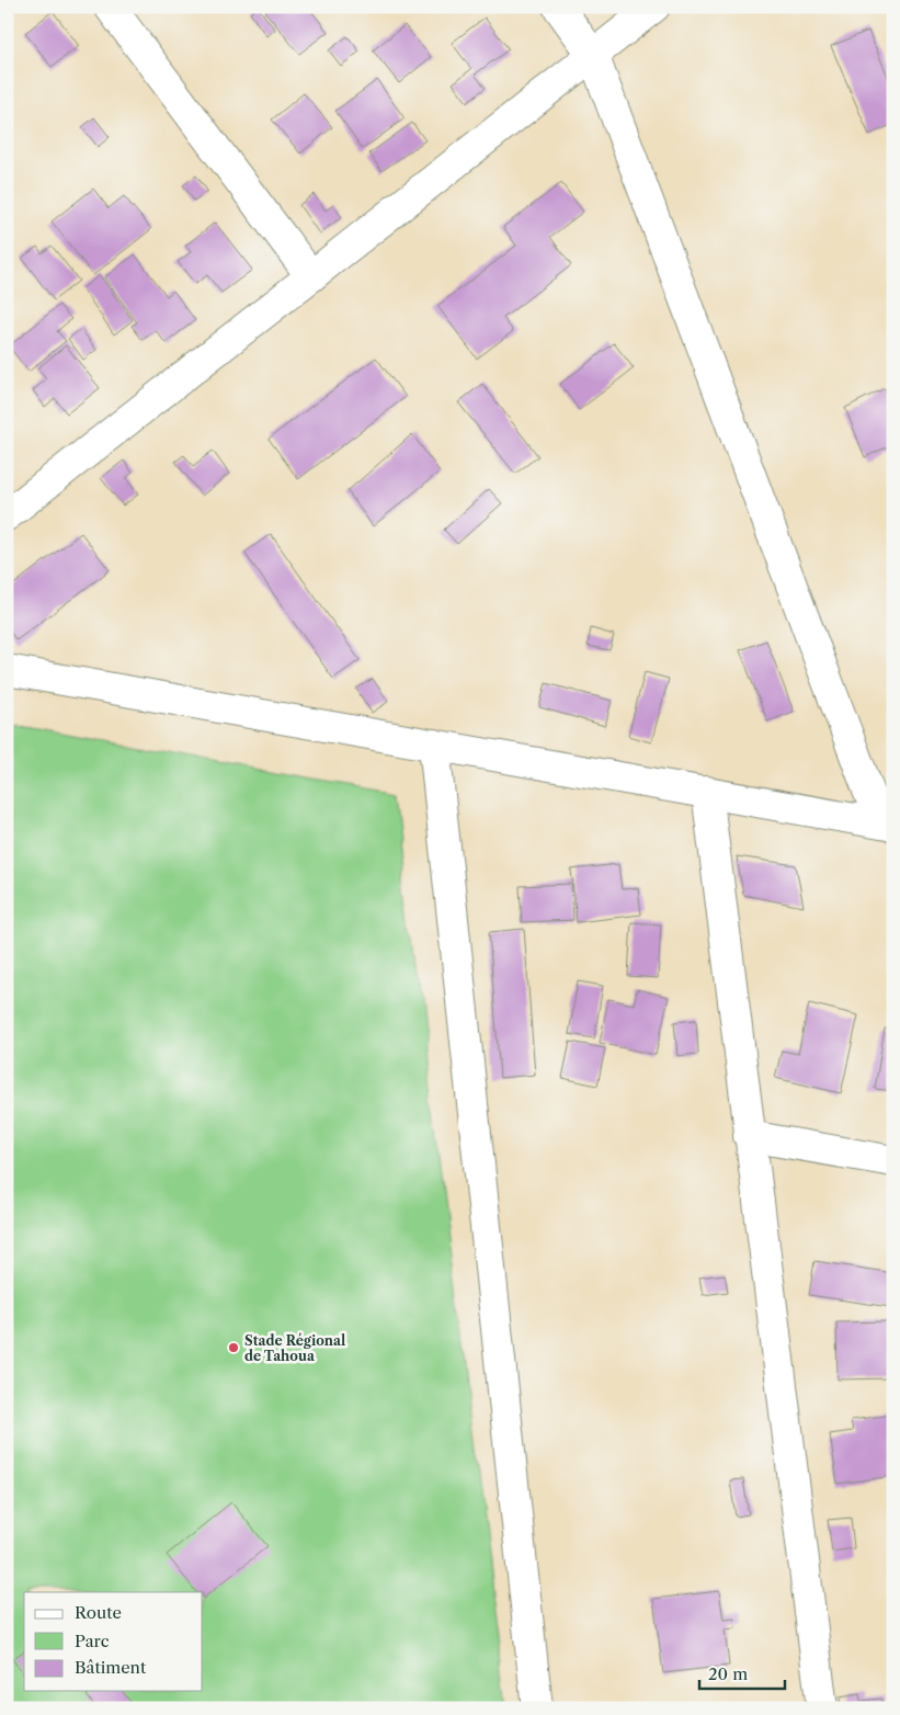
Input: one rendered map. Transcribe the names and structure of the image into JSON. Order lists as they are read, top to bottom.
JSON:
{
  "places": ["Stade Régional de Tahoua"],
  "legend": ["Route", "Parc", "Bâtiment"],
  "scale_bar": "20 m"
}
